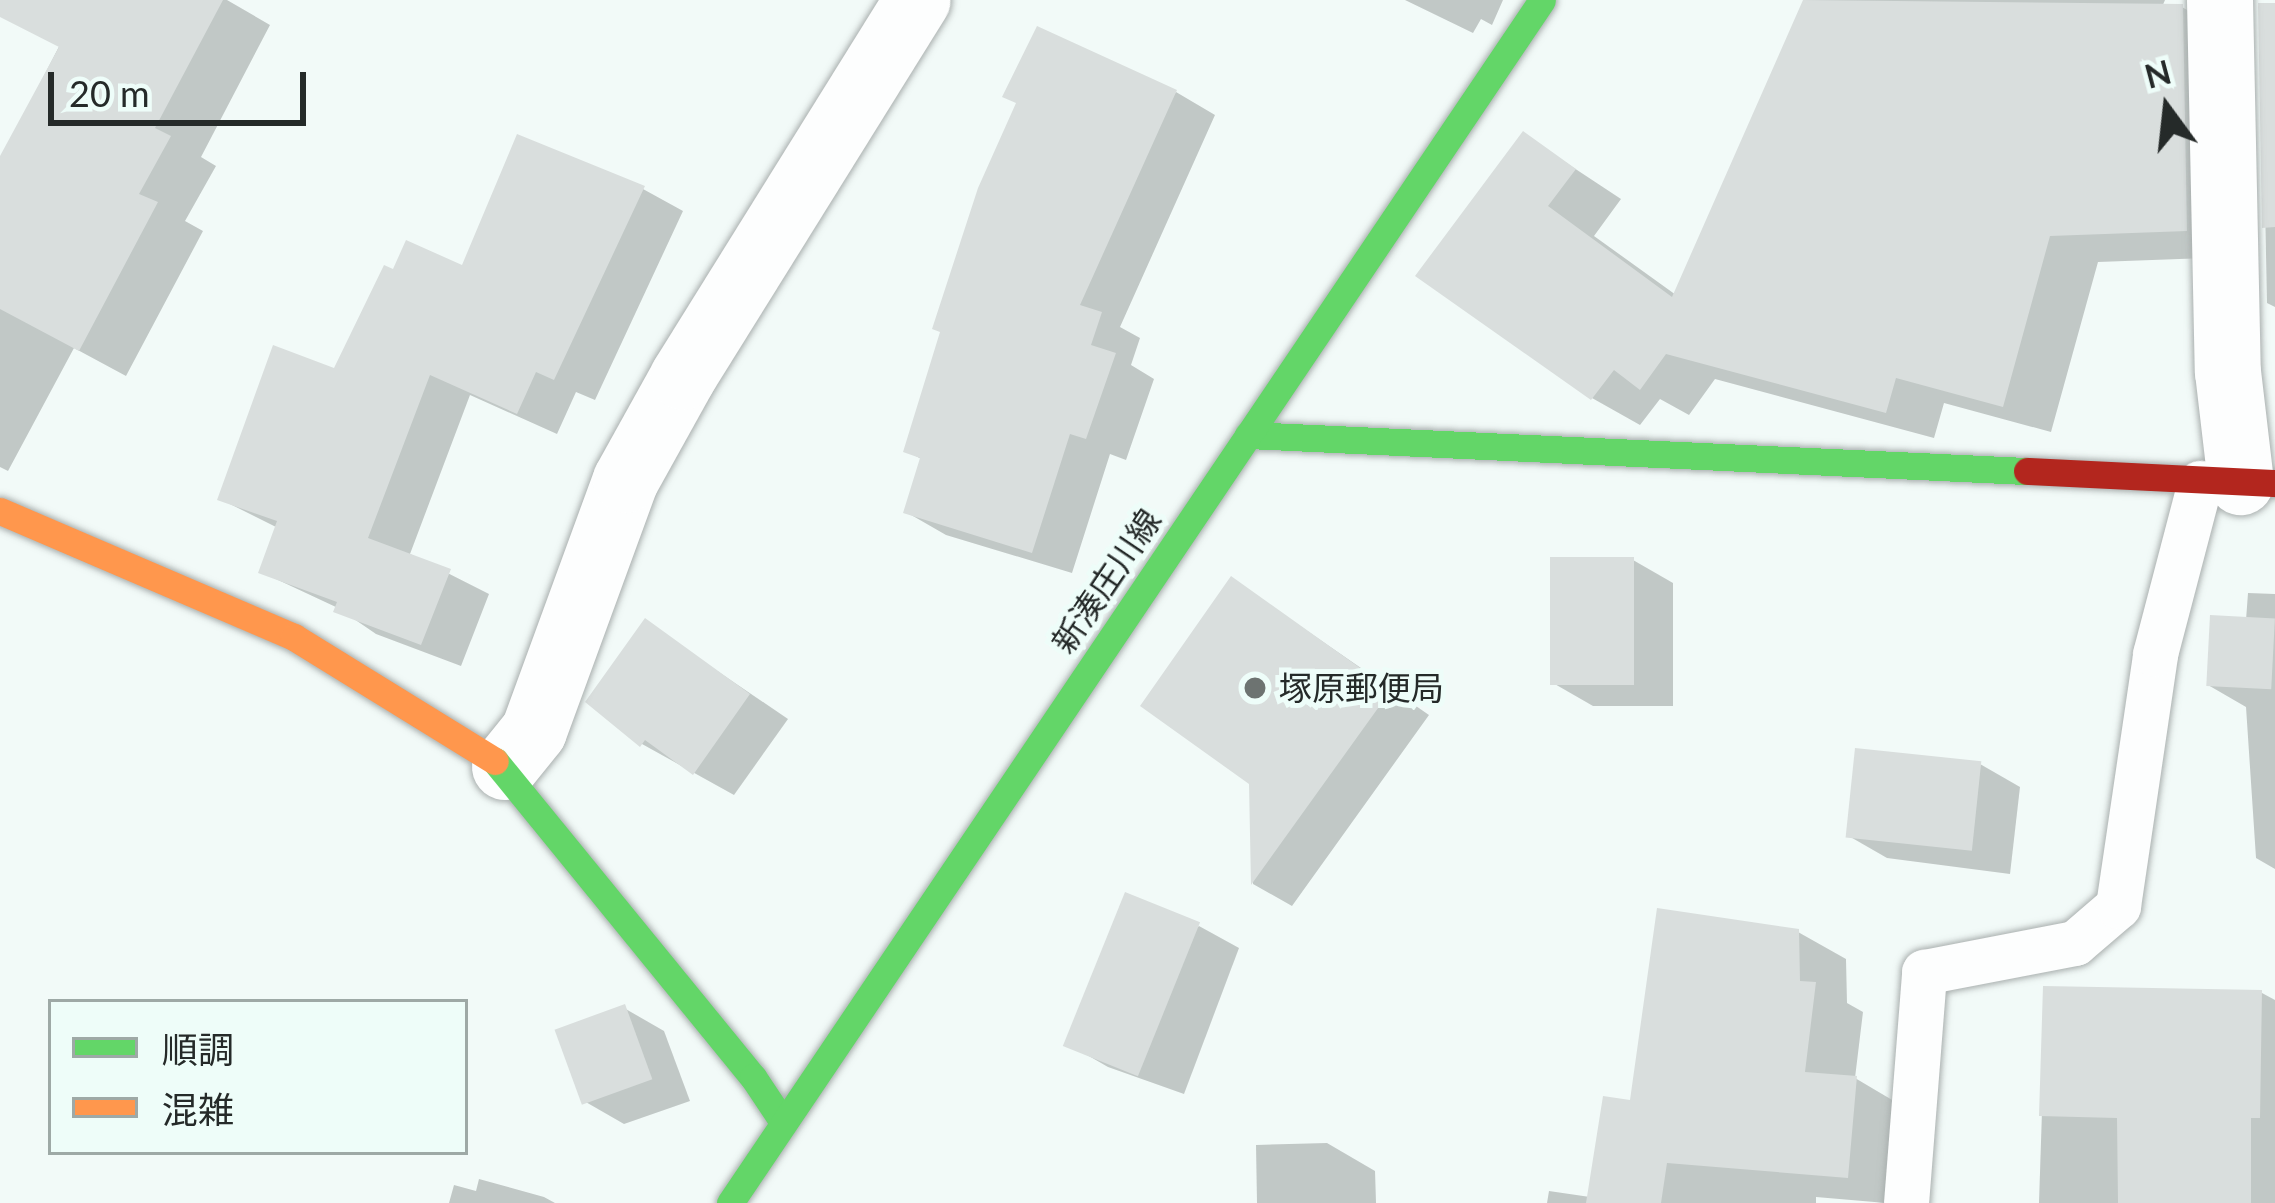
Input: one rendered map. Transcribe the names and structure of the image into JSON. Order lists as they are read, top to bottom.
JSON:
{
  "streets": {
    "street": ["新湊庄川線"]
  },
  "places": ["塚原郵便局"],
  "legend": ["順調", "混雑"],
  "scale_bar": "20 m",
  "north": "top"
}
